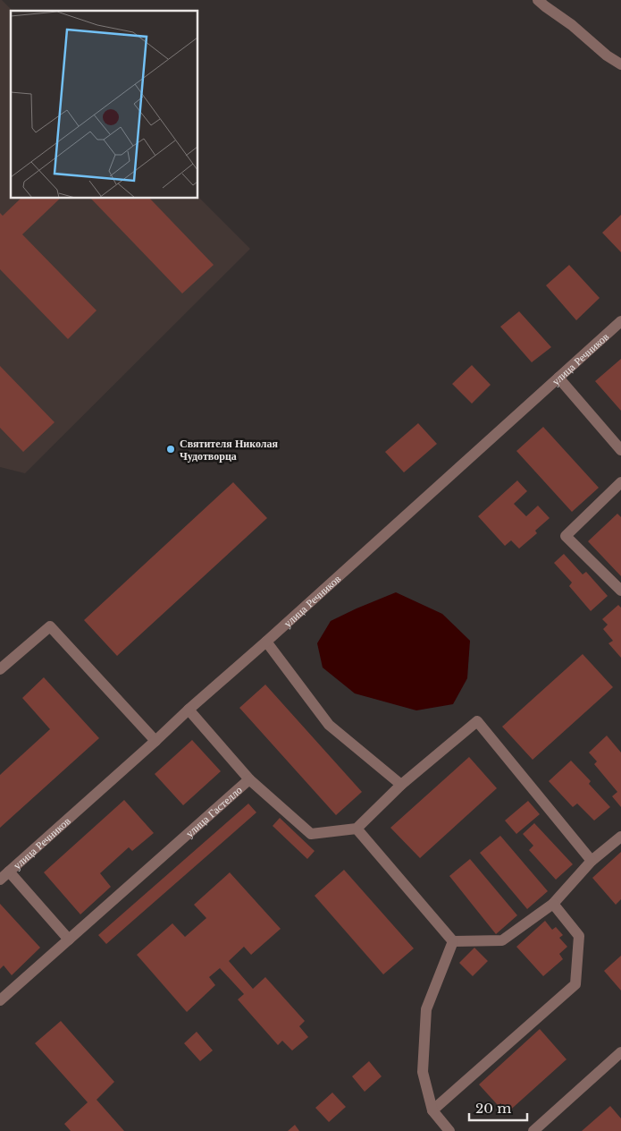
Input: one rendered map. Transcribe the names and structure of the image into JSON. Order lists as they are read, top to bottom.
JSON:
{
  "streets": {
    "street": ["улица Речников", "улица Гастелло"]
  },
  "places": ["Святителя Николая Чудотворца"],
  "scale_bar": "20 m"
}
